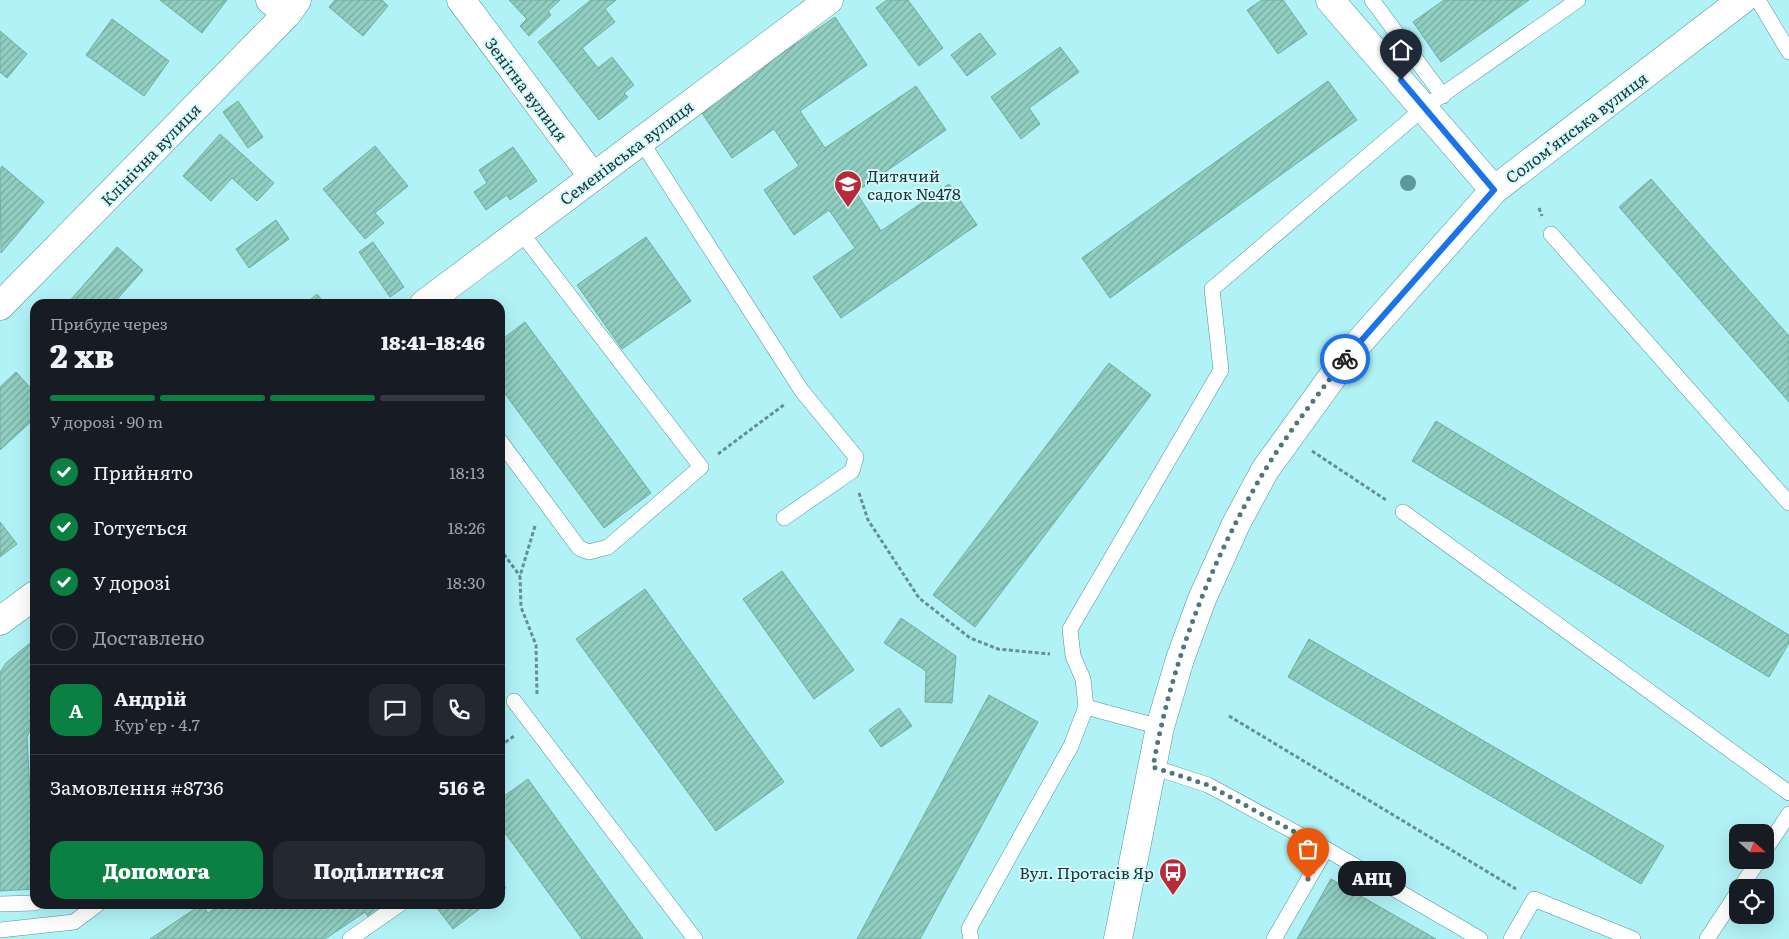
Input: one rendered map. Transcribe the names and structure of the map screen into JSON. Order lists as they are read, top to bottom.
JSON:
{
  "streets": {
    "street": [
      "Зенітна вулиця",
      "Соломʼянська вулиця",
      "Семенівська вулиця",
      "Клінічна вулиця"
    ]
  },
  "crossings": [
    ["Зенітна вулиця", "Семенівська вулиця"]
  ],
  "places": {
    "school or university": ["Дитячий садок №478"],
    "other": ["АНЦ"],
    "bus stop": ["Вул. Протасів Яр"]
  },
  "north": "right",
  "page": {
    "heading": ["2 хв", "Прибуде через", "18:41–18:46"],
    "panel": [
      "Андрій",
      "Кур’єр · 4.7",
      "Замовлення #8736",
      "516 ₴"
    ],
    "bar": "У дорозі · 90 m",
    "list": [
      ["Прийнято", "18:13"],
      ["Готується", "18:26"],
      ["У дорозі", "18:30"],
      "Доставлено"
    ],
    "round": "А",
    "buttons": ["Допомога", "Поділитися"],
    "bubble": "АНЦ"
  }
}
